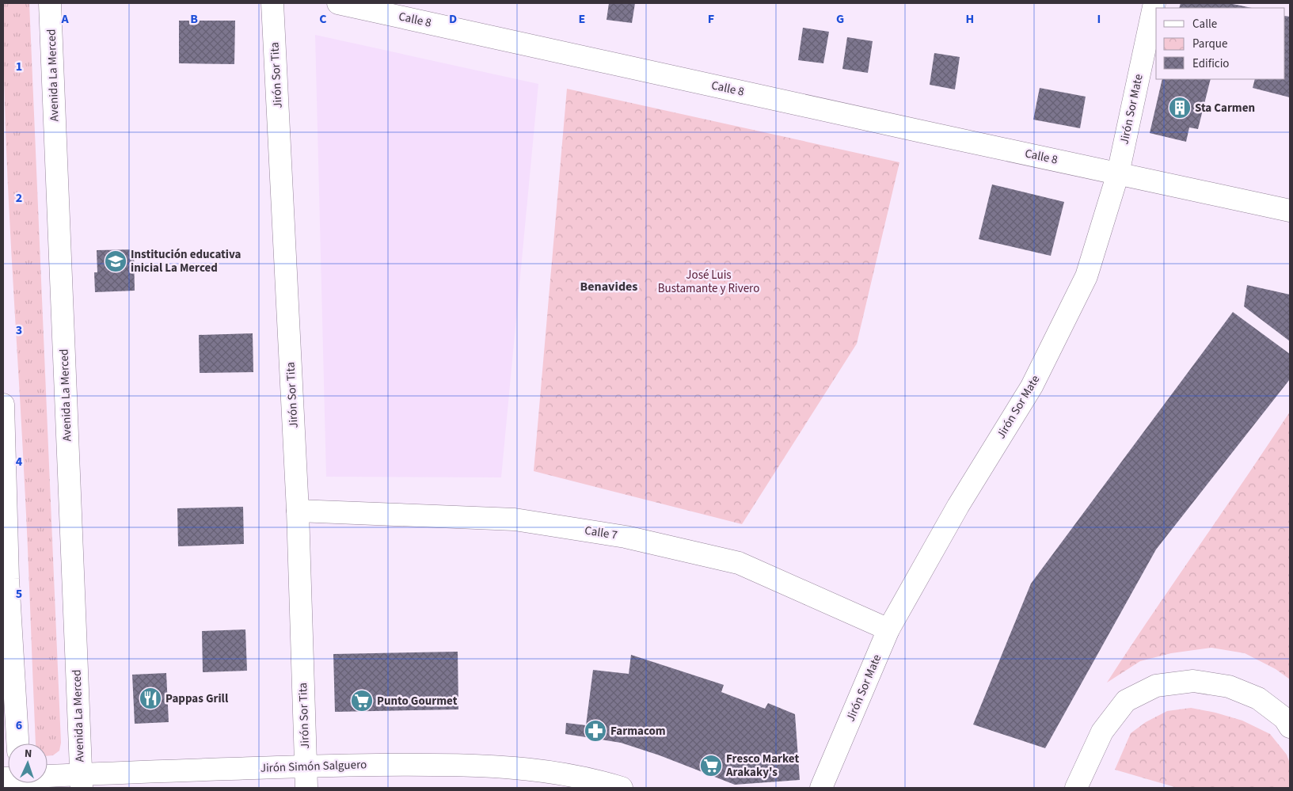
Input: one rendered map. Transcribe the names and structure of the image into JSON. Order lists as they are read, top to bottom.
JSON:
{
  "streets": {
    "street": [
      "Calle 8",
      "Avenida La Merced",
      "Jirón Sor Tita",
      "Jirón Sor Mate",
      "Calle 7",
      "Jirón Simón Salguero"
    ]
  },
  "crossings": [
    ["Calle 8", "Jirón Sor Mate"],
    ["Avenida La Merced", "Jirón Simón Salguero"],
    ["Jirón Sor Tita", "Calle 7"],
    ["Jirón Sor Tita", "Jirón Simón Salguero"],
    ["Jirón Sor Mate", "Calle 7"]
  ],
  "districts": ["Benavides"],
  "parks": ["José Luis Bustamante y Rivero"],
  "places": {
    "building": ["Sta Carmen"],
    "school or university": ["Institución educativa inicial La Merced"],
    "restaurant": ["Pappas Grill"],
    "supermarket": ["Punto Gourmet", "Fresco Market Arakaky's"],
    "pharmacy": ["Farmacom"]
  },
  "legend": ["Calle", "Parque", "Edificio"],
  "north": "top",
  "grid": {
    "columns": [
      "A",
      "B",
      "C",
      "D",
      "E",
      "F",
      "G",
      "H",
      "I"
    ],
    "rows": [
      "1",
      "2",
      "3",
      "4",
      "5",
      "6"
    ]
  }
}
